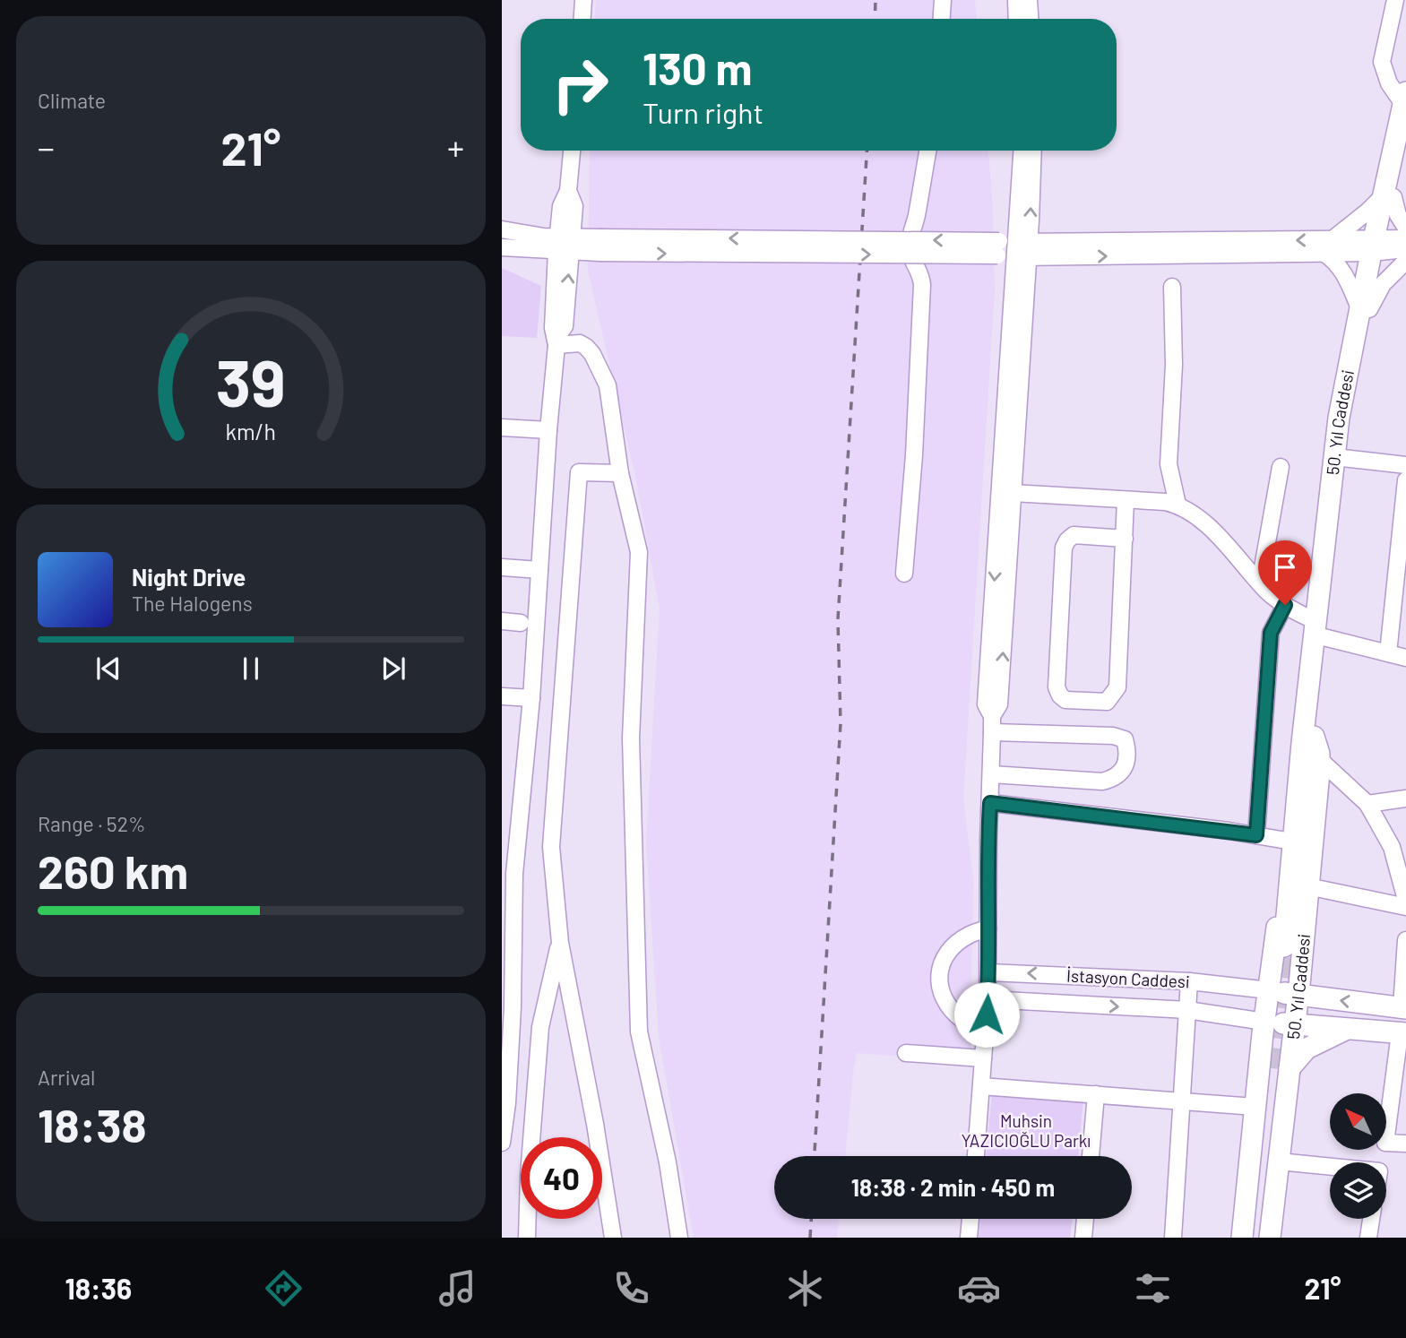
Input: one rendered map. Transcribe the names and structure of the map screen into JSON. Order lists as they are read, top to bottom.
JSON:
{
  "streets": {
    "main road": ["50. Yıl Caddesi"],
    "street": ["İstasyon Caddesi"]
  },
  "crossings": [
    ["50. Yıl Caddesi", "İstasyon Caddesi"]
  ],
  "parks": ["Muhsin YAZICIOĞLU Parkı"],
  "north": "top left",
  "page": {
    "tile": [
      "Climate",
      ["Range · 52%", "260 km"],
      ["Arrival", "18:38"]
    ],
    "turn": ["130 m", "Turn right"],
    "heat": ["−", "21°", "+"],
    "song": ["Night Drive", "The Halogens"],
    "limit": "40",
    "trip": "18:38 · 2 min · 450 m",
    "tabs": ["18:36", "21°"],
    "gauge": ["39", "km/h"]
  }
}
